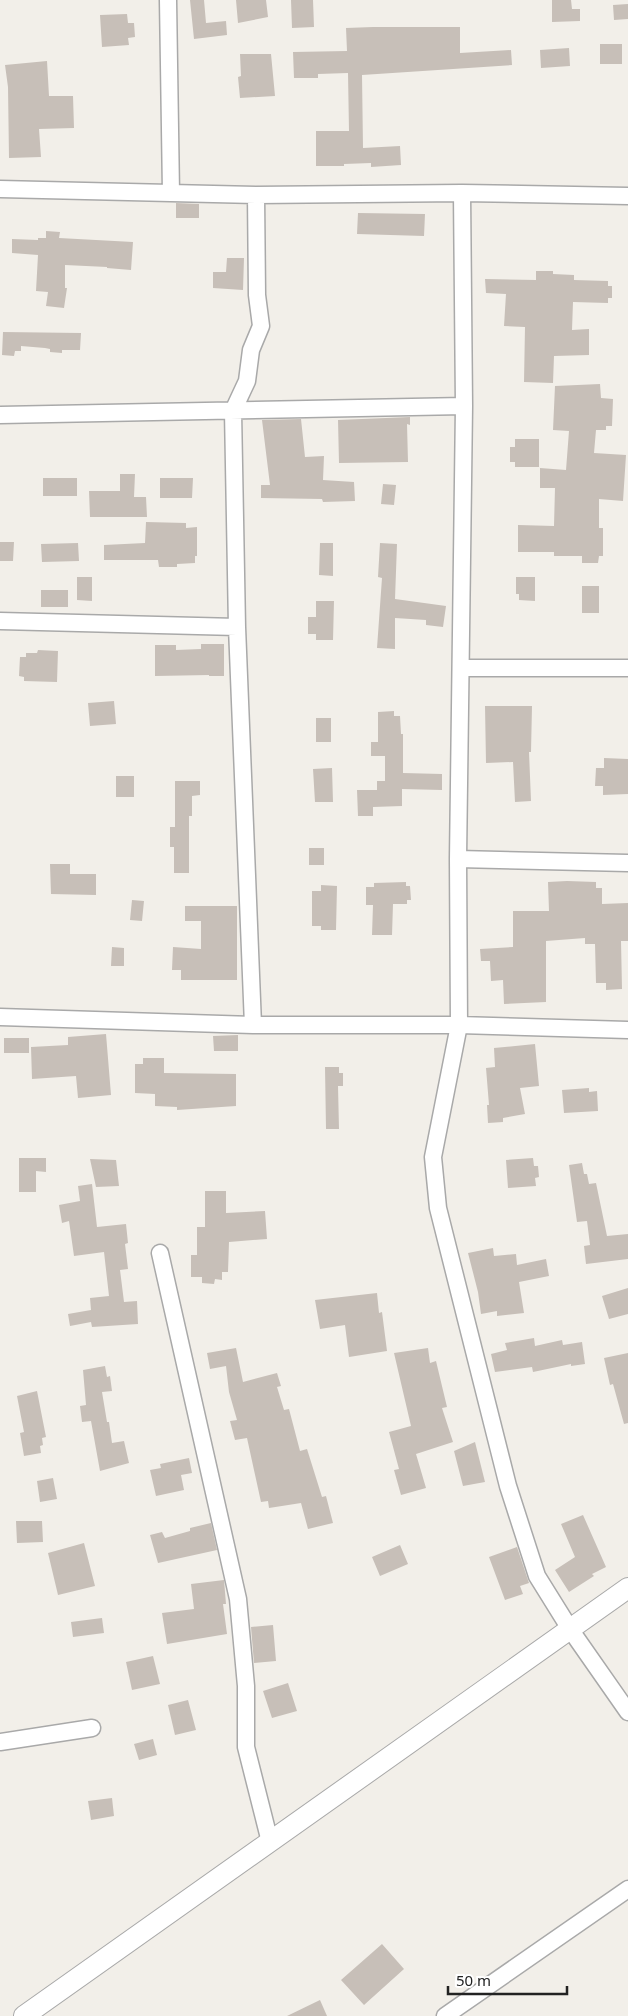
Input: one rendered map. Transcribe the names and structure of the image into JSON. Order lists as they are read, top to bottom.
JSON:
{
  "scale_bar": "50 m"
}
